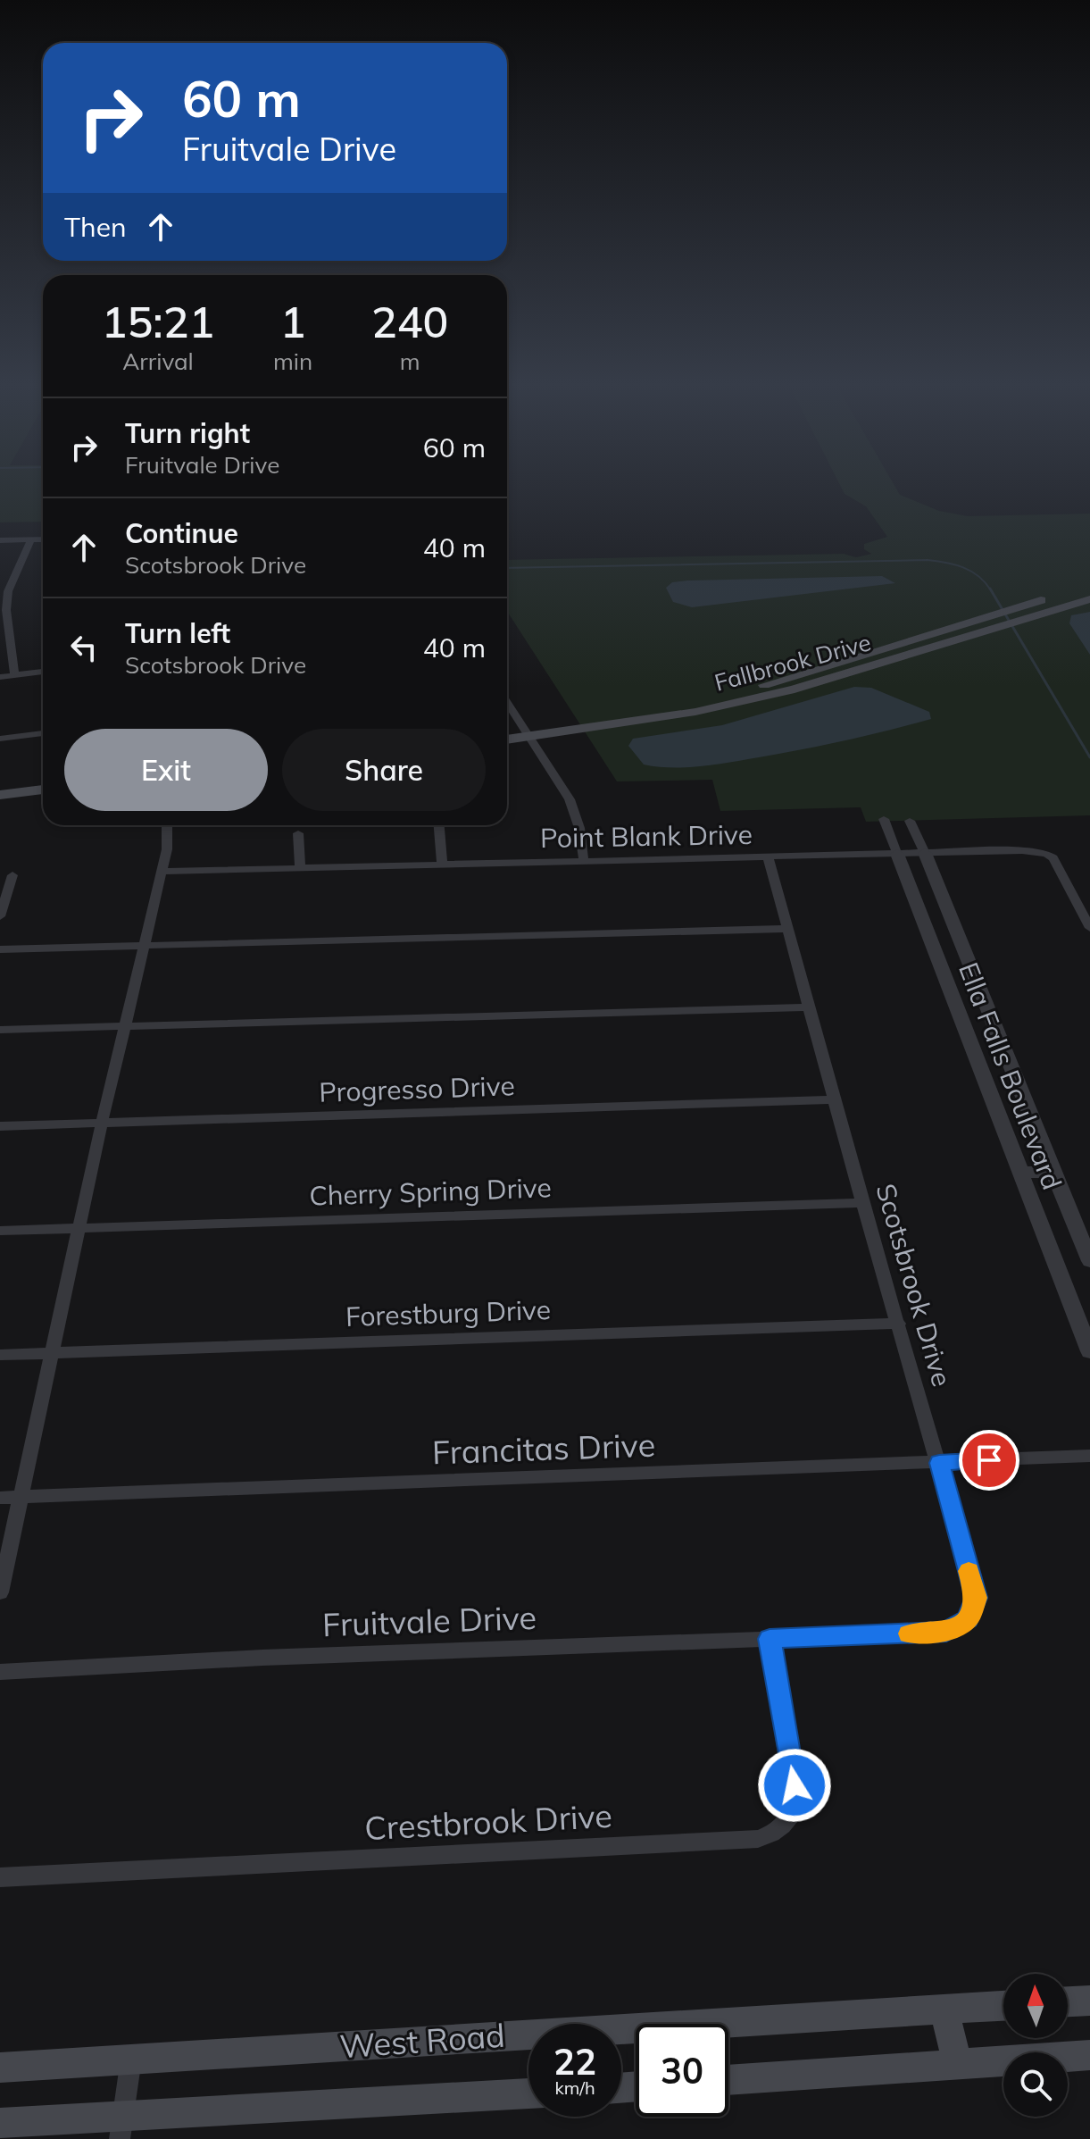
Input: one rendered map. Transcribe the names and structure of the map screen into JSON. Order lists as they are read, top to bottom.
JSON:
{
  "streets": {
    "main road": ["Fallbrook Drive", "West Road"],
    "street": [
      "Point Blank Drive",
      "Ella Falls Boulevard",
      "Progresso Drive",
      "Cherry Spring Drive",
      "Scotsbrook Drive",
      "Forestburg Drive",
      "Francitas Drive",
      "Fruitvale Drive",
      "Crestbrook Drive"
    ]
  },
  "crossings": [
    ["Point Blank Drive", "Ella Falls Boulevard"],
    ["Point Blank Drive", "Scotsbrook Drive"],
    ["Progresso Drive", "Scotsbrook Drive"],
    ["Cherry Spring Drive", "Scotsbrook Drive"],
    ["Scotsbrook Drive", "Forestburg Drive"],
    ["Scotsbrook Drive", "Francitas Drive"],
    ["Scotsbrook Drive", "Fruitvale Drive"],
    ["Fruitvale Drive", "Crestbrook Drive"]
  ],
  "north": "top",
  "page": {
    "turn": ["60 m", "Fruitvale Drive"],
    "then": "Then",
    "eta": [
      "15:21",
      "Arrival",
      "1",
      "min",
      "240",
      "m"
    ],
    "list": [
      {
        "name": "Turn right",
        "note": "Fruitvale Drive",
        "value": "60 m"
      },
      {
        "name": "Continue",
        "note": "Scotsbrook Drive",
        "value": "40 m"
      },
      {
        "name": "Turn left",
        "note": "Scotsbrook Drive",
        "value": "40 m"
      }
    ],
    "buttons": ["Exit", "Share"],
    "speed": "22 km/h",
    "limit": "30"
  }
}
